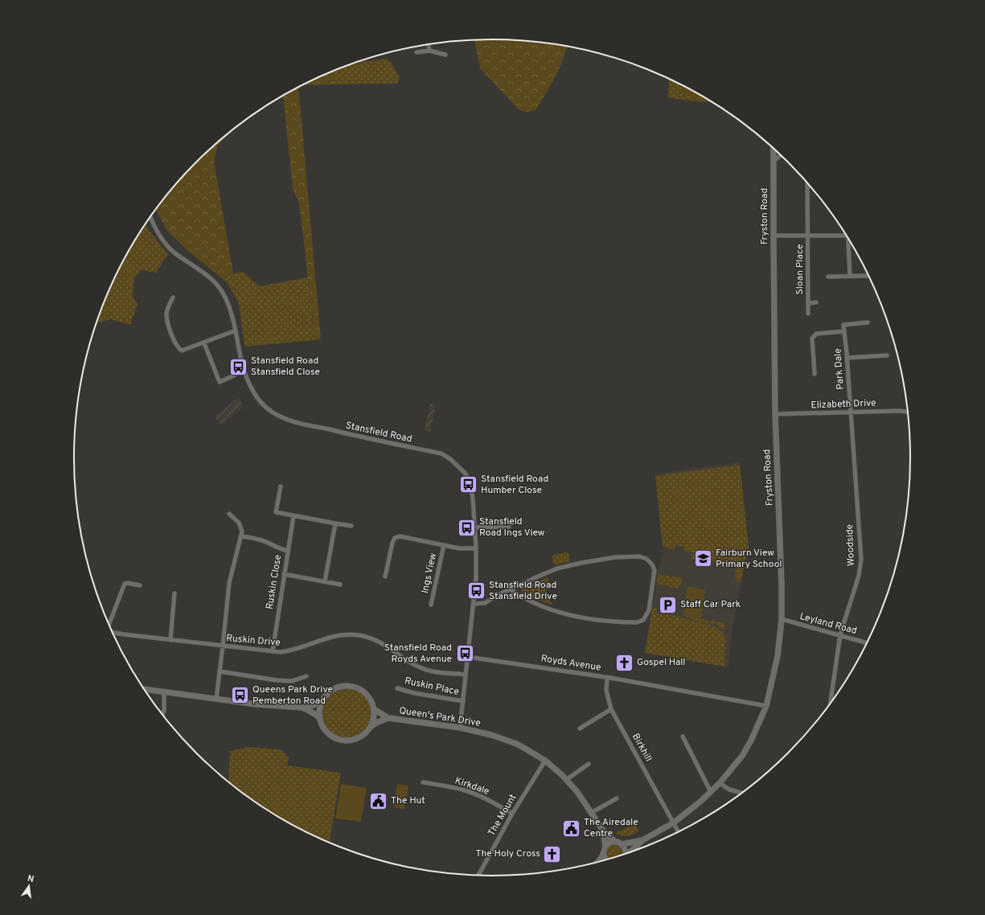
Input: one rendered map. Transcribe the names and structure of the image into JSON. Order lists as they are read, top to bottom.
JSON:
{
  "streets": {
    "street": [
      "Fryston Road",
      "Sloan Place",
      "Park Dale",
      "Elizabeth Drive",
      "Stansfield Road",
      "Woodside",
      "Ings View",
      "Ruskin Close",
      "Leyland Road",
      "Ruskin Drive",
      "Royds Avenue",
      "Ruskin Place",
      "Queen's Park Drive",
      "Birkhill",
      "Kirkdale",
      "The Mount"
    ]
  },
  "crossings": [
    ["Fryston Road", "Sloan Place"],
    ["Fryston Road", "Elizabeth Drive"],
    ["Fryston Road", "Leyland Road"],
    ["Fryston Road", "Royds Avenue"],
    ["Fryston Road", "Birkhill"],
    ["Park Dale", "Elizabeth Drive"],
    ["Park Dale", "Woodside"],
    ["Elizabeth Drive", "Woodside"],
    ["Stansfield Road", "Ings View"],
    ["Stansfield Road", "Ruskin Drive"],
    ["Stansfield Road", "Royds Avenue"],
    ["Stansfield Road", "Ruskin Place"],
    ["Stansfield Road", "Queen's Park Drive"],
    ["Woodside", "Leyland Road"],
    ["Ruskin Close", "Ruskin Drive"],
    ["Royds Avenue", "Birkhill"],
    ["Queen's Park Drive", "The Mount"],
    ["Kirkdale", "The Mount"]
  ],
  "places": {
    "bus stop": [
      "Stansfield Road Stansfield Close",
      "Stansfield Road Humber Close",
      "Stansfield Road Ings View",
      "Stansfield Road Stansfield Drive",
      "Stansfield Road Royds Avenue",
      "Queens Park Drive Pemberton Road"
    ],
    "school or university": ["Fairburn View Primary School"],
    "parking": ["Staff Car Park"],
    "church": ["Gospel Hall", "The Holy Cross"],
    "public building": ["The Hut", "The Airedale Centre"]
  },
  "north": "top"
}
